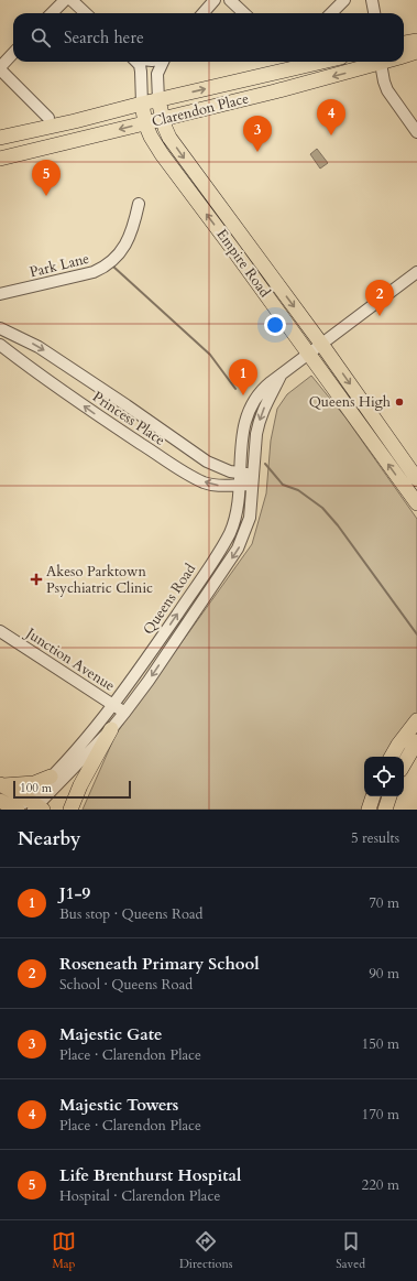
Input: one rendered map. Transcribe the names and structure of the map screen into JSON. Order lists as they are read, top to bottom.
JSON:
{
  "streets": {
    "main road": ["Clarendon Place", "Empire Road"],
    "street": [
      "Park Lane",
      "Princess Place",
      "Queens Road",
      "Junction Avenue"
    ]
  },
  "crossings": [
    ["Clarendon Place", "Empire Road"],
    ["Empire Road", "Queens Road"],
    ["Princess Place", "Queens Road"],
    ["Queens Road", "Junction Avenue"]
  ],
  "places": {
    "other": ["Queens High"],
    "health": ["Akeso Parktown Psychiatric Clinic"]
  },
  "scale_bar": "100 m",
  "page": {
    "search": "Search here",
    "pins": [
      "4",
      "3",
      "5",
      "2",
      "1"
    ],
    "scale": "100 m",
    "heading": ["Nearby", "5 results"],
    "list": [
      {
        "mark": "1",
        "name": "J1-9",
        "note": "Bus stop · Queens Road",
        "value": "70 m"
      },
      {
        "mark": "2",
        "name": "Roseneath Primary School",
        "note": "School · Queens Road",
        "value": "90 m"
      },
      {
        "mark": "3",
        "name": "Majestic Gate",
        "note": "Place · Clarendon Place",
        "value": "150 m"
      },
      {
        "mark": "4",
        "name": "Majestic Towers",
        "note": "Place · Clarendon Place",
        "value": "170 m"
      },
      {
        "mark": "5",
        "name": "Life Brenthurst Hospital",
        "note": "Hospital · Clarendon Place",
        "value": "220 m"
      }
    ],
    "nav": ["Map", "Directions", "Saved"]
  }
}
